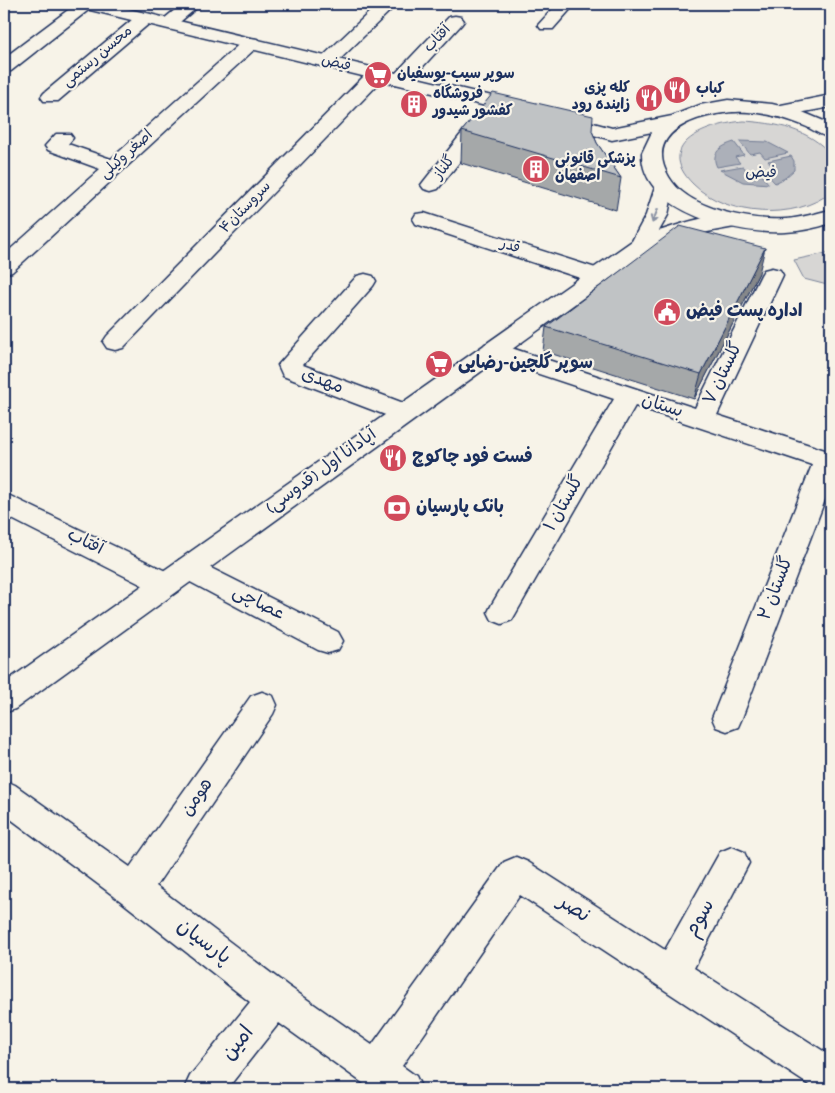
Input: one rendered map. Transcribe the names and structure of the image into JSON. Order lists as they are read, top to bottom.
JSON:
{
  "streets": {
    "street": [
      "آفتاب",
      "محسن رستمی",
      "فیض",
      "اصغر وکیلی",
      "گلناز",
      "سروستان۴",
      "قدر",
      "گلستان ۷",
      "مهدی",
      "بستان",
      "آپادانا اول (قدوسی)",
      "گلستان ۱",
      "گلستان ۲",
      "عصاچی",
      "هومن",
      "نصر",
      "سوم",
      "پارسیان",
      "امین"
    ]
  },
  "crossings": [
    ["آفتاب", "فیض"],
    ["آفتاب", "آپادانا اول (قدوسی)"],
    ["آفتاب", "عصاچی"],
    ["محسن رستمی", "فیض"],
    ["فیض", "اصغر وکیلی"],
    ["فیض", "گلناز"],
    ["فیض", "سروستان۴"],
    ["قدر", "آپادانا اول (قدوسی)"],
    ["گلستان ۷", "بستان"],
    ["مهدی", "آپادانا اول (قدوسی)"],
    ["بستان", "آپادانا اول (قدوسی)"],
    ["بستان", "گلستان ۱"],
    ["بستان", "گلستان ۲"],
    ["آپادانا اول (قدوسی)", "عصاچی"],
    ["هومن", "پارسیان"],
    ["نصر", "سوم"],
    ["نصر", "پارسیان"],
    ["پارسیان", "امین"]
  ],
  "districts": ["فیض"],
  "places": {
    "supermarket": ["سوپر سیب-یوسفیان", "سوپر گلچین-رضایی"],
    "restaurant": ["کباب", "کله پزی زاینده رود", "فست فود چاکوچ"],
    "building": ["فروشگاه کفشور شیدور", "پزشکی قانونی اصفهان"],
    "public building": ["اداره پست فیض"],
    "bank": ["بانک پارسیان"]
  }
}
